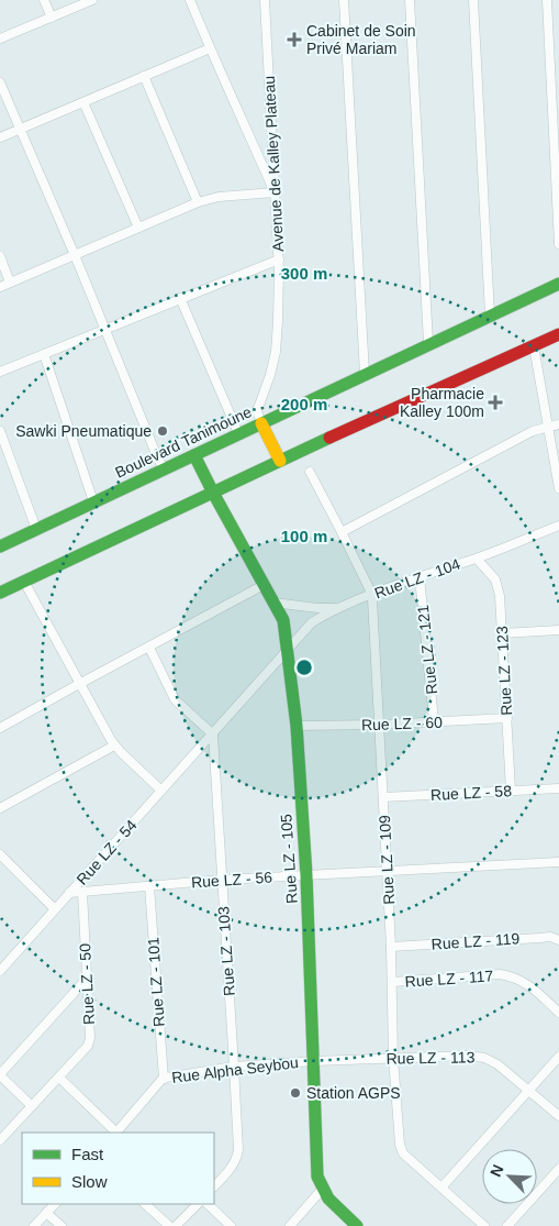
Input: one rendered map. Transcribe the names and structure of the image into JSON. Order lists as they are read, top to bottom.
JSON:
{
  "streets": {
    "main road": ["Boulevard Tanimoune", "Rue LZ - 105"],
    "street": [
      "Avenue de Kalley Plateau",
      "Rue LZ - 104",
      "Rue LZ - 121",
      "Rue LZ - 123",
      "Rue LZ - 60",
      "Rue LZ - 58",
      "Rue LZ - 54",
      "Rue LZ - 109",
      "Rue LZ - 56",
      "Rue LZ - 119",
      "Rue LZ - 103",
      "Rue LZ - 117",
      "Rue LZ - 101",
      "Rue LZ - 50",
      "Rue LZ - 113",
      "Rue Alpha Seybou"
    ]
  },
  "crossings": [
    ["Avenue de Kalley Plateau", "Boulevard Tanimoune"],
    ["Boulevard Tanimoune", "Rue LZ - 105"],
    ["Rue LZ - 104", "Rue LZ - 121"],
    ["Rue LZ - 104", "Rue LZ - 123"],
    ["Rue LZ - 104", "Rue LZ - 54"],
    ["Rue LZ - 104", "Rue LZ - 105"],
    ["Rue LZ - 104", "Rue LZ - 109"],
    ["Rue LZ - 104", "Rue LZ - 103"],
    ["Rue LZ - 121", "Rue LZ - 60"],
    ["Rue LZ - 123", "Rue LZ - 60"],
    ["Rue LZ - 123", "Rue LZ - 58"],
    ["Rue LZ - 60", "Rue LZ - 105"],
    ["Rue LZ - 60", "Rue LZ - 109"],
    ["Rue LZ - 58", "Rue LZ - 109"],
    ["Rue LZ - 54", "Rue LZ - 56"],
    ["Rue LZ - 54", "Rue LZ - 103"],
    ["Rue LZ - 105", "Rue LZ - 56"],
    ["Rue LZ - 105", "Rue LZ - 113"],
    ["Rue LZ - 105", "Rue Alpha Seybou"],
    ["Rue LZ - 109", "Rue LZ - 56"],
    ["Rue LZ - 109", "Rue LZ - 119"],
    ["Rue LZ - 109", "Rue LZ - 117"],
    ["Rue LZ - 109", "Rue LZ - 113"],
    ["Rue LZ - 56", "Rue LZ - 103"],
    ["Rue LZ - 56", "Rue LZ - 101"],
    ["Rue LZ - 56", "Rue LZ - 50"],
    ["Rue LZ - 103", "Rue Alpha Seybou"],
    ["Rue LZ - 101", "Rue Alpha Seybou"],
    ["Rue LZ - 113", "Rue Alpha Seybou"]
  ],
  "places": {
    "health": ["Cabinet de Soin Privé Mariam", "Pharmacie Kalley 100m"],
    "other": ["Sawki Pneumatique", "Station AGPS"]
  },
  "legend": ["Fast", "Slow"],
  "north": "top left",
  "rings": ["300 m", "200 m", "100 m"]
}
